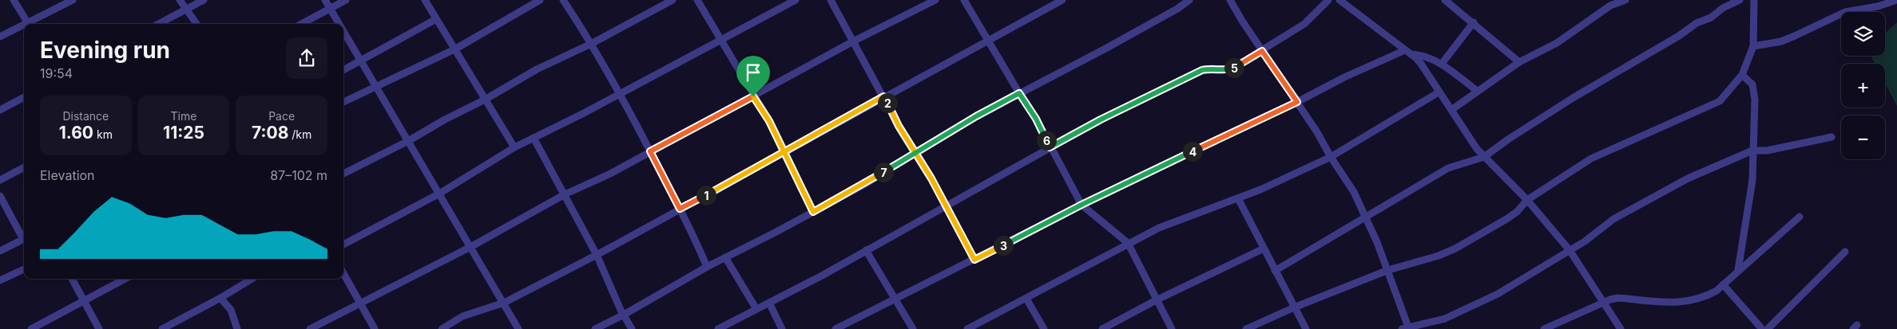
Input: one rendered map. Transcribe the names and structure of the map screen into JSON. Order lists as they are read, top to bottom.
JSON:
{
  "page": {
    "map_buttons": ["+", "−"],
    "heading": ["Evening run", "19:54"],
    "pins": [
      "5",
      "2",
      "6",
      "4",
      "7",
      "1",
      "3"
    ],
    "stats": [
      ["Distance", "1.60 km"],
      ["Time", "11:25"],
      ["Pace", "7:08 /km"]
    ],
    "chart": ["Elevation", "87–102 m"]
  }
}
